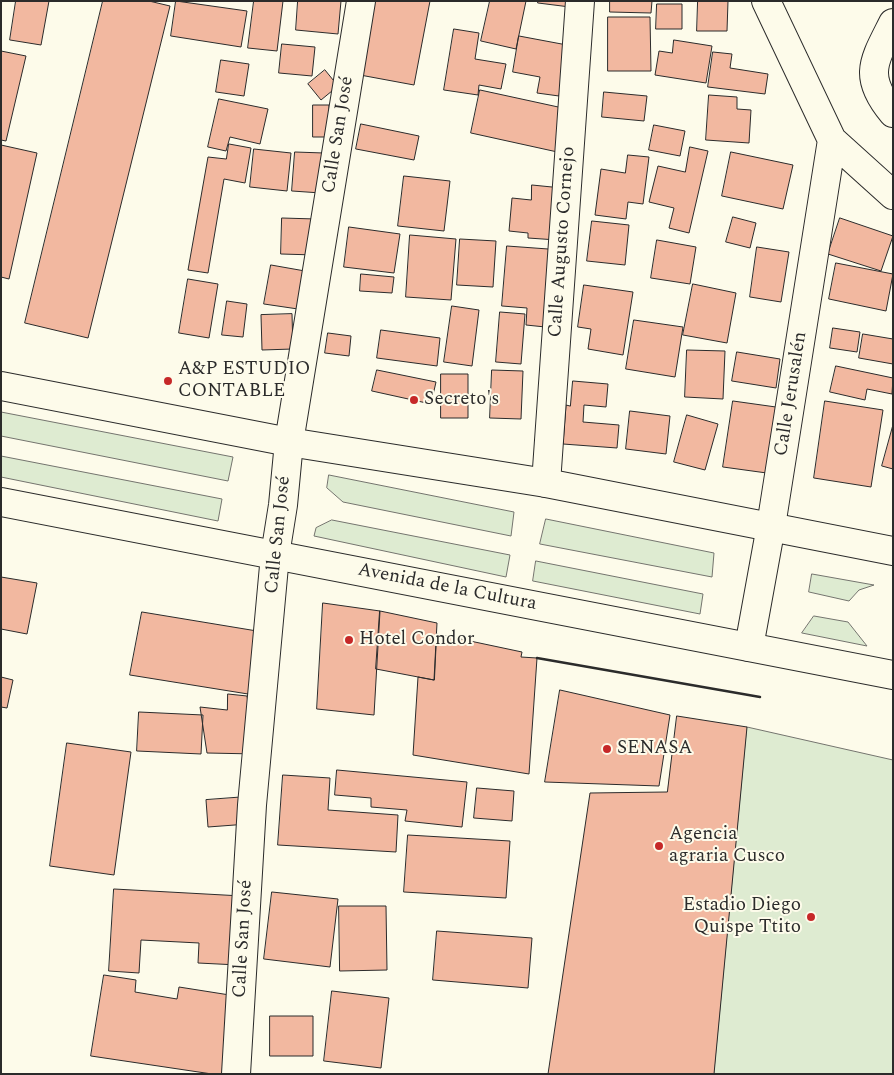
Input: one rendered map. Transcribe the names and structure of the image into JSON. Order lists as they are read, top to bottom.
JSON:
{
  "streets": {
    "main road": [
      "Calle San José",
      "Calle Augusto Cornejo",
      "Calle Jerusalén",
      "Avenida de la Cultura"
    ]
  },
  "crossings": [
    ["Calle San José", "Avenida de la Cultura"],
    ["Calle Jerusalén", "Avenida de la Cultura"]
  ],
  "places": [
    "A&P ESTUDIO CONTABLE",
    "Secreto's",
    "Hotel Condor",
    "SENASA",
    "Agencia agraria Cusco",
    "Estadio Diego Quispe Ttito"
  ]
}
